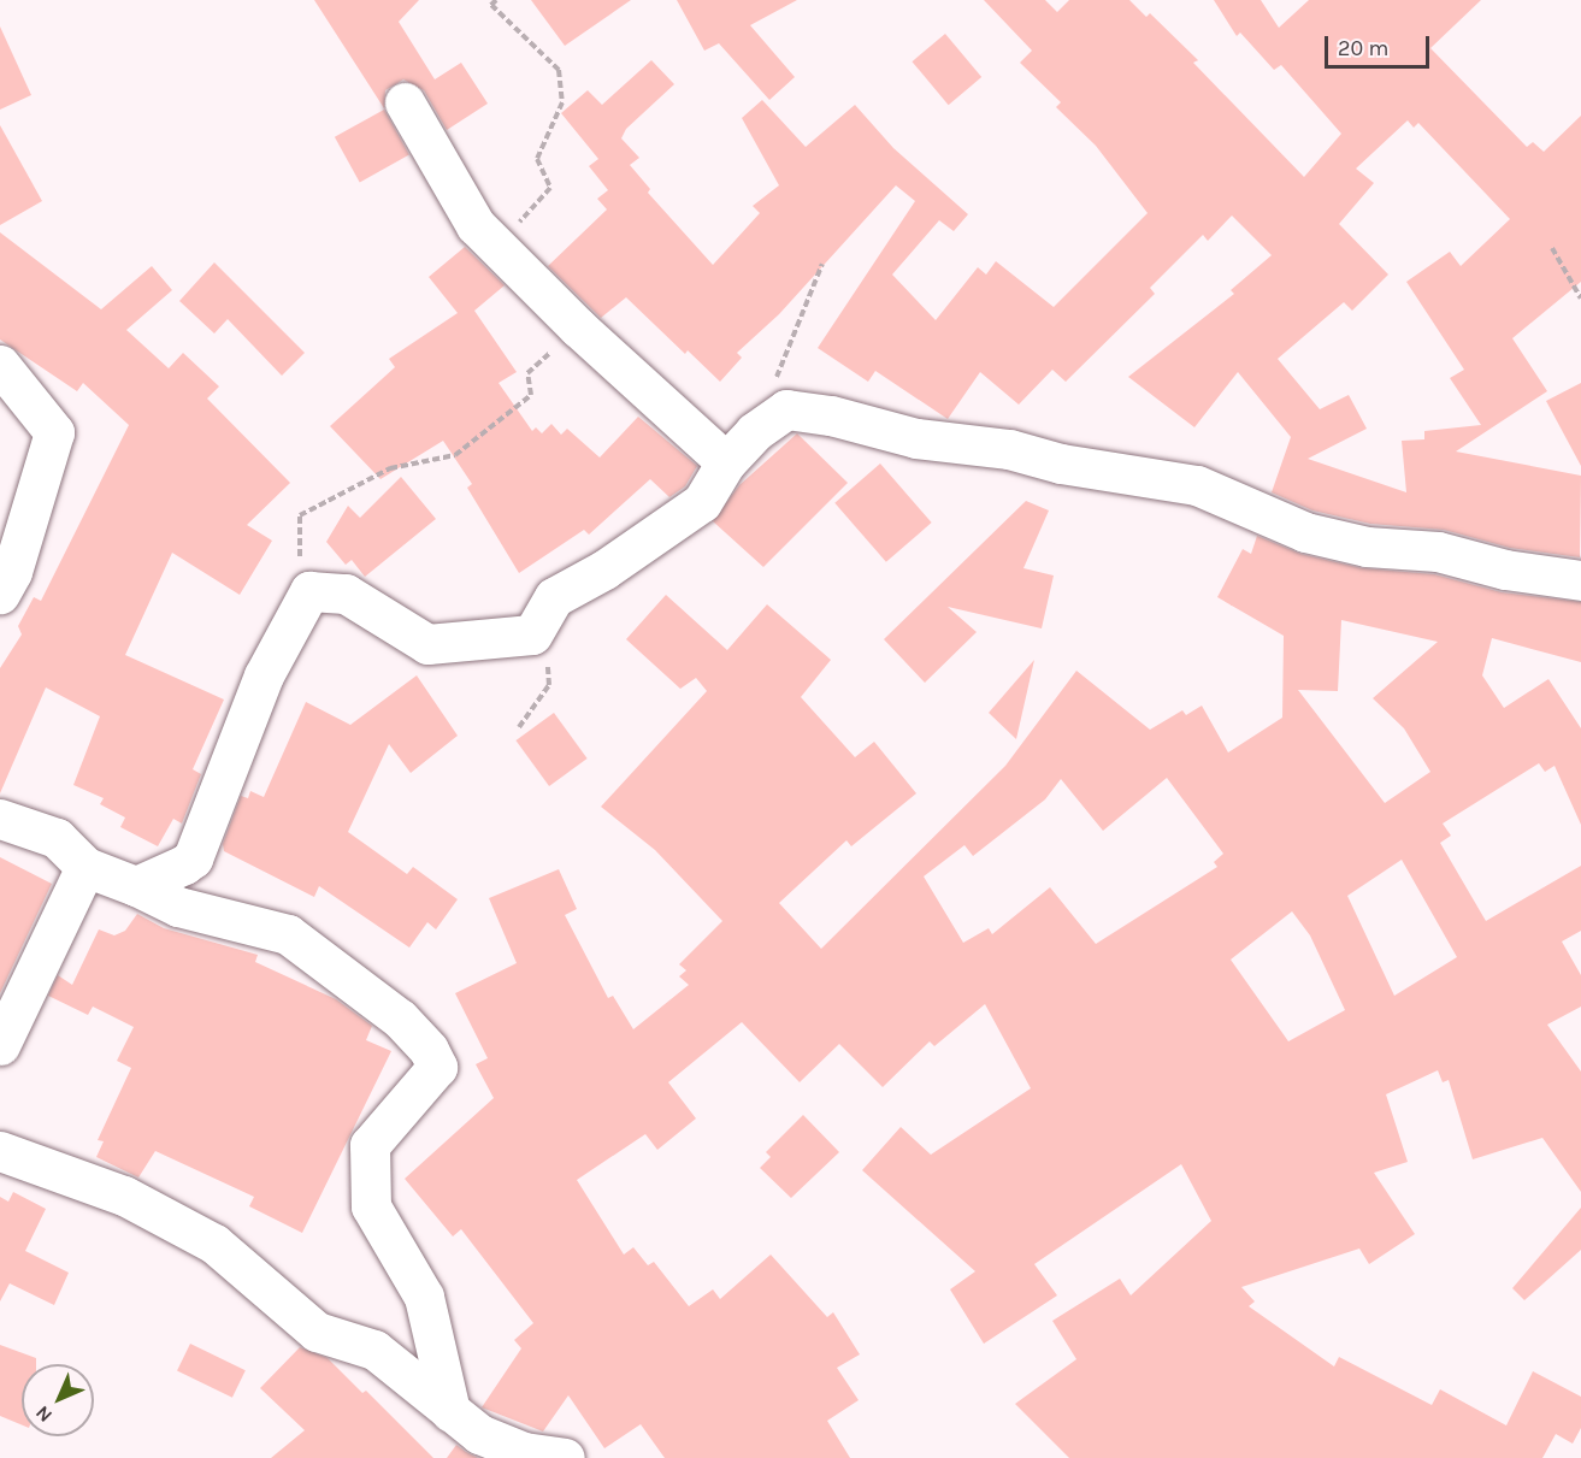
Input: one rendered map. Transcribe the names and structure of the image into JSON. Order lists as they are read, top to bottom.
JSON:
{
  "scale_bar": "20 m",
  "north": "bottom left"
}
